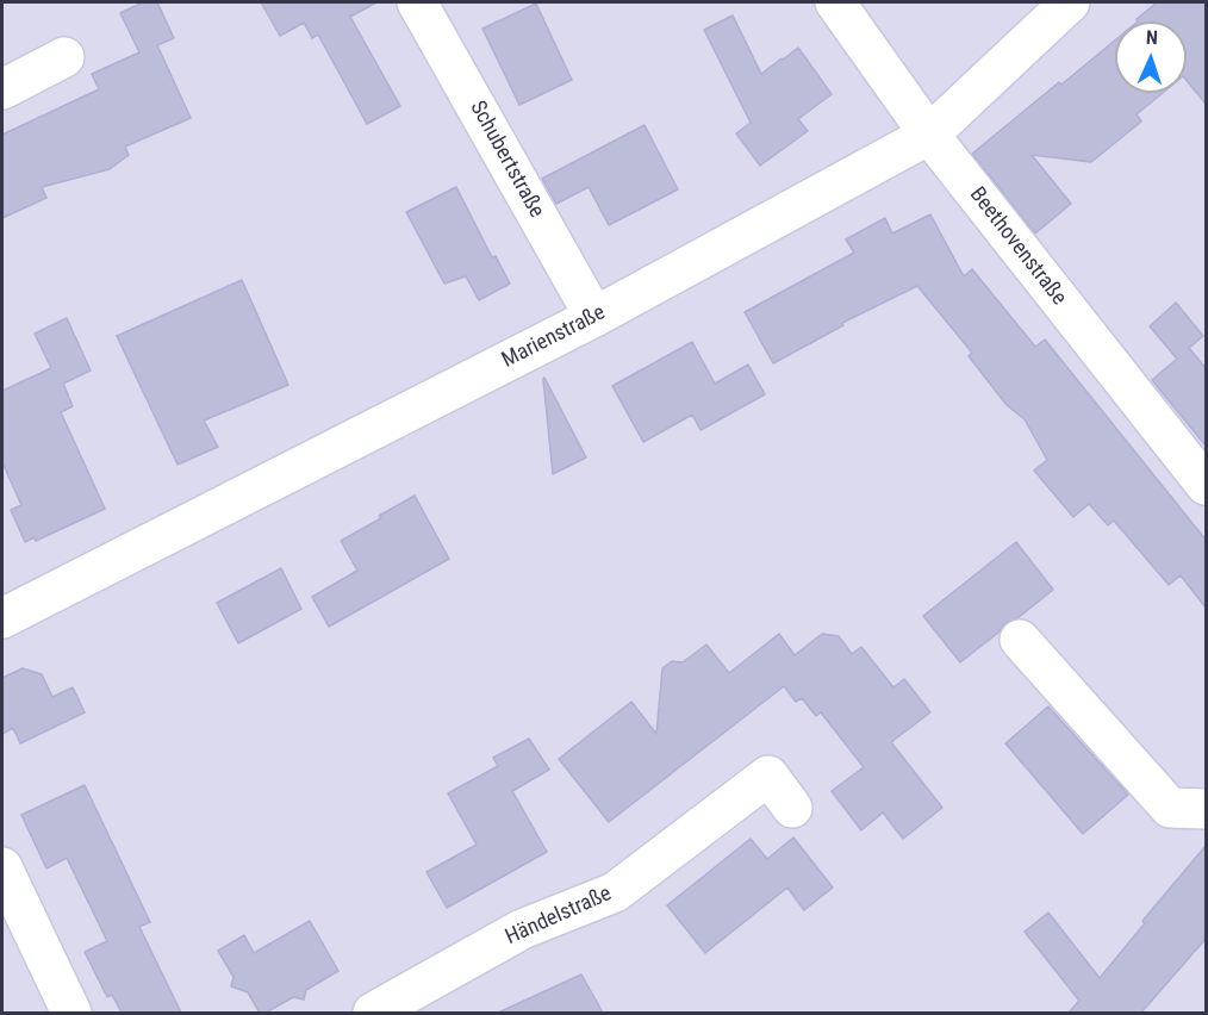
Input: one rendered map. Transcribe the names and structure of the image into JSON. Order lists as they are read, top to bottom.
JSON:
{
  "streets": {
    "street": [
      "Schubertstraße",
      "Beethovenstraße",
      "Marienstraße",
      "Händelstraße"
    ]
  },
  "crossings": [
    ["Schubertstraße", "Marienstraße"],
    ["Beethovenstraße", "Marienstraße"]
  ],
  "north": "top"
}
